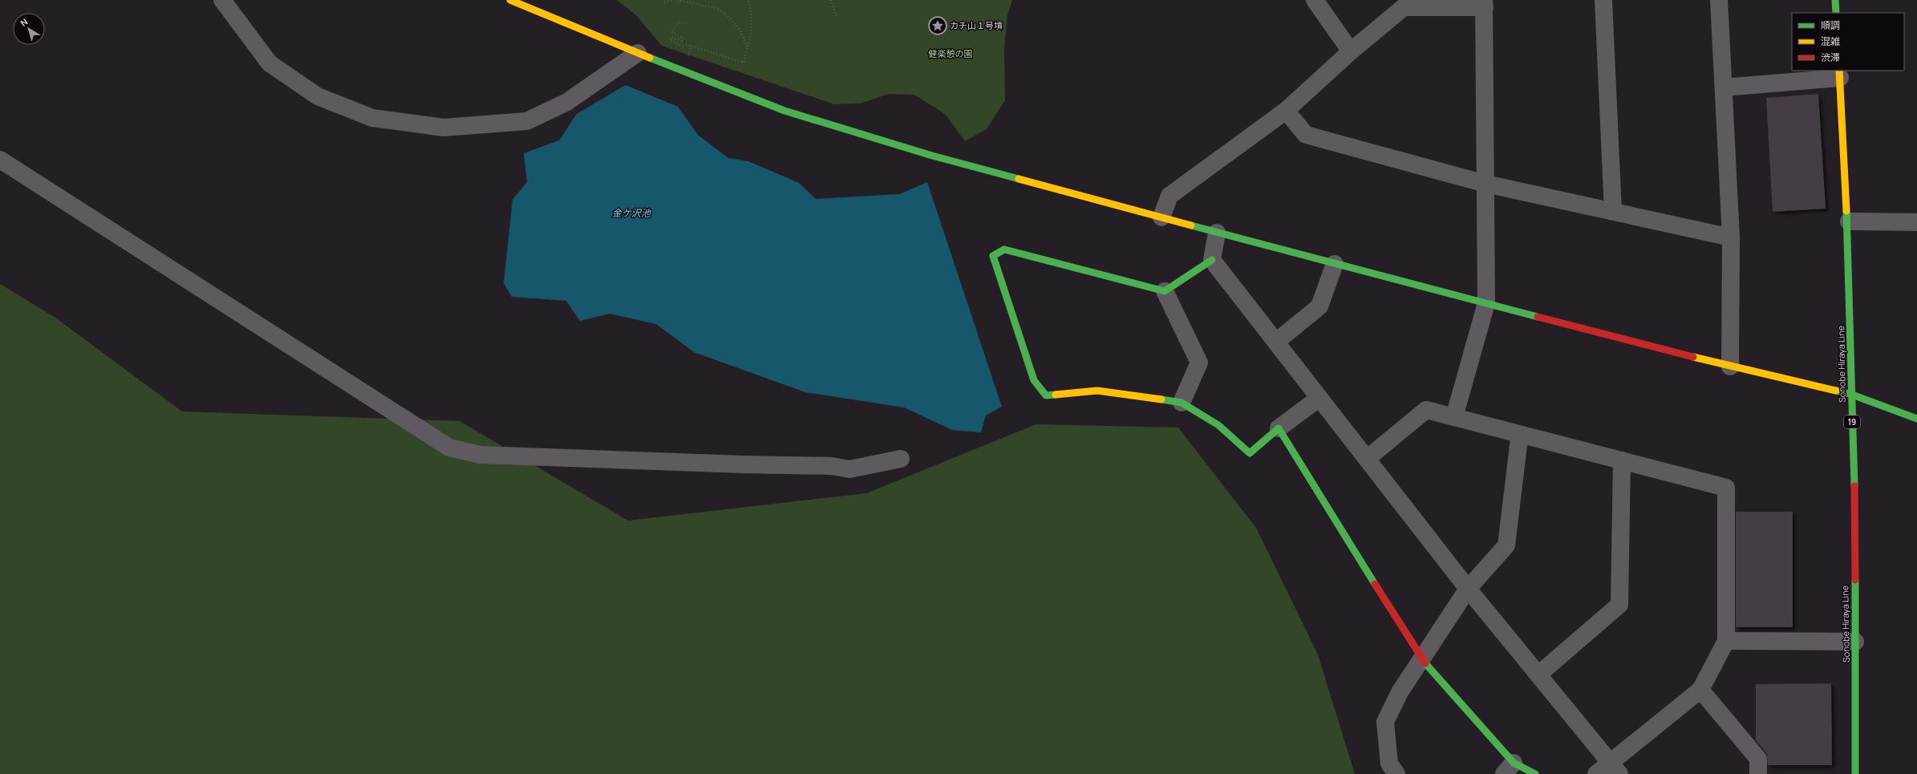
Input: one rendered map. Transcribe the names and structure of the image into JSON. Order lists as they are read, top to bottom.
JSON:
{
  "streets": {
    "street": ["Sonobe Hiraya Line", "19"]
  },
  "water": ["金ケ沢池"],
  "parks": ["健楽憩の園"],
  "places": {
    "place": ["カチ山１号墳"]
  },
  "legend": ["順調", "混雑", "渋滞"],
  "north": "top left"
}
